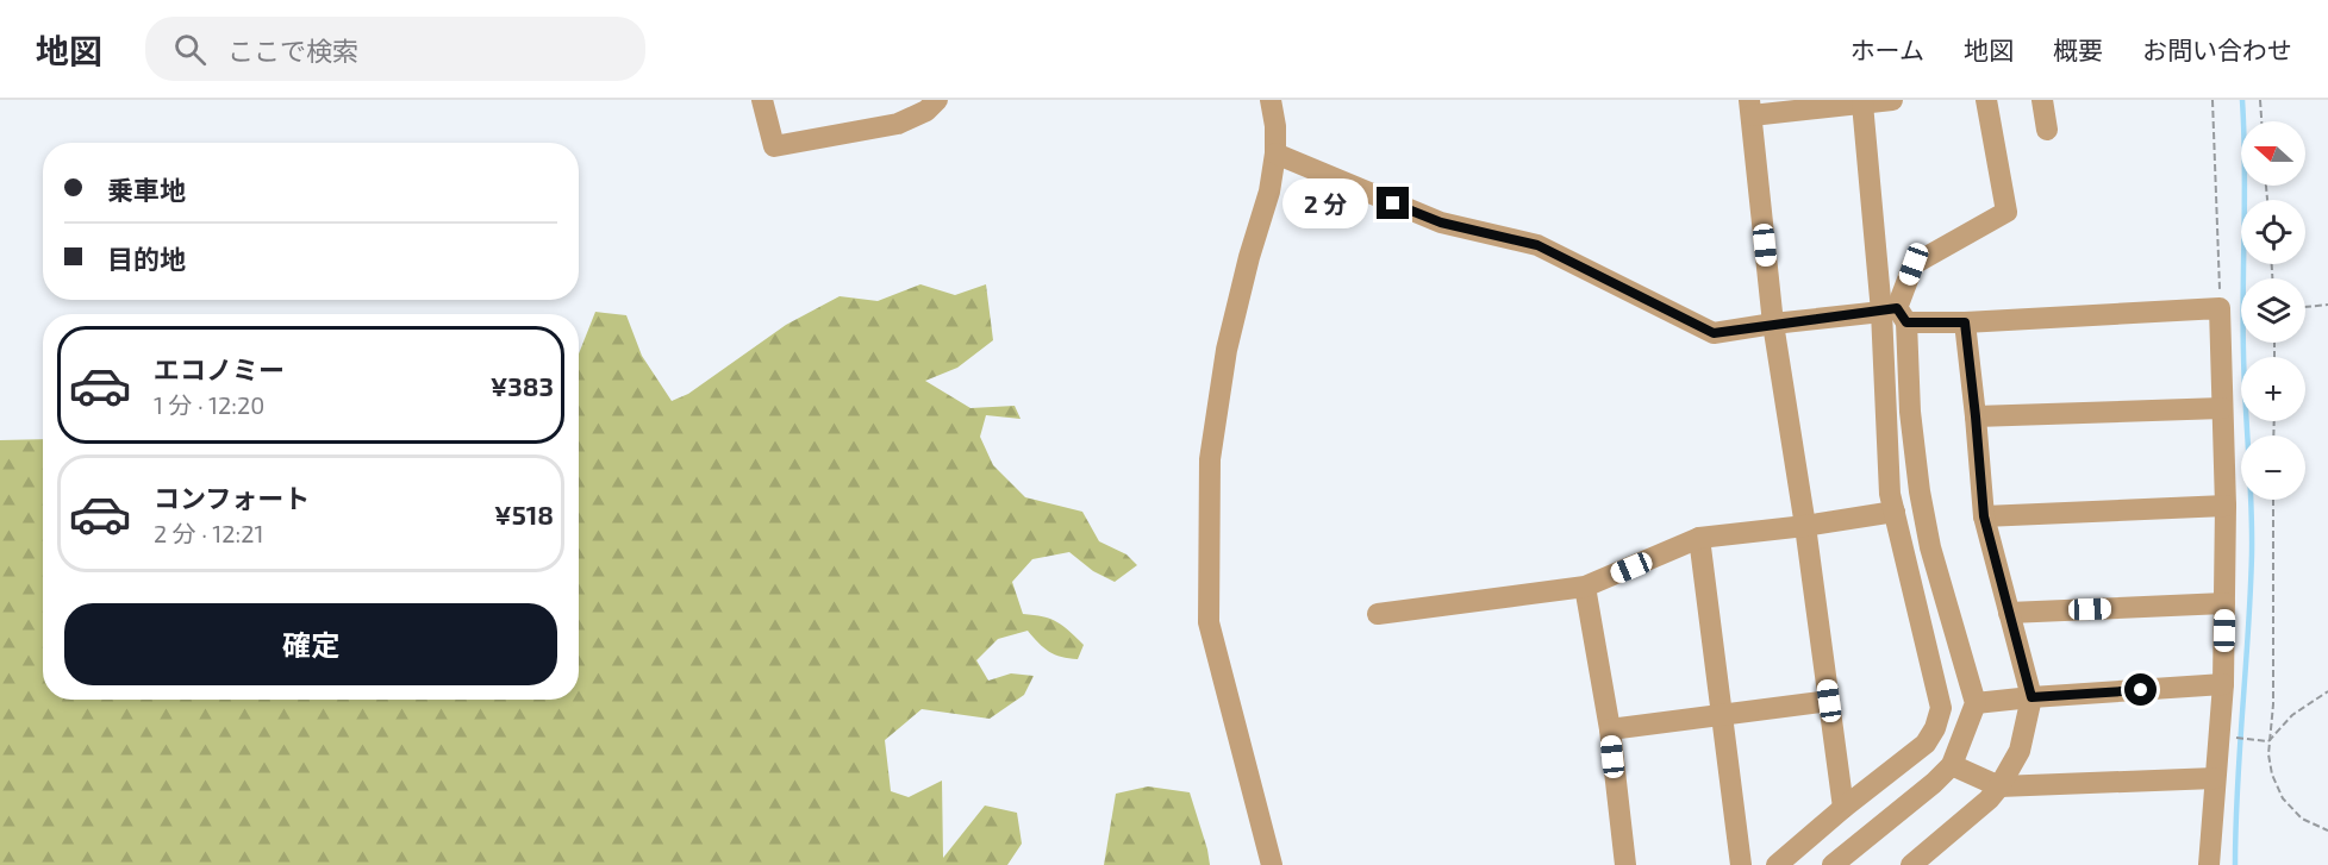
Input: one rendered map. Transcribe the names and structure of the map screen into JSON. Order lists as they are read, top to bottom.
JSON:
{
  "north": "left",
  "page": {
    "header": "地図",
    "search": "ここで検索",
    "nav": [
      "ホーム",
      "地図",
      "概要",
      "お問い合わせ"
    ],
    "map_buttons": ["+", "−"],
    "banner": ["乗車地", "目的地"],
    "bubble": "2 分",
    "list": [
      {
        "name": "エコノミー",
        "note": "1 分 · 12:20",
        "value": "¥383"
      },
      {
        "name": "コンフォート",
        "note": "2 分 · 12:21",
        "value": "¥518"
      }
    ],
    "buttons": "確定"
  }
}
